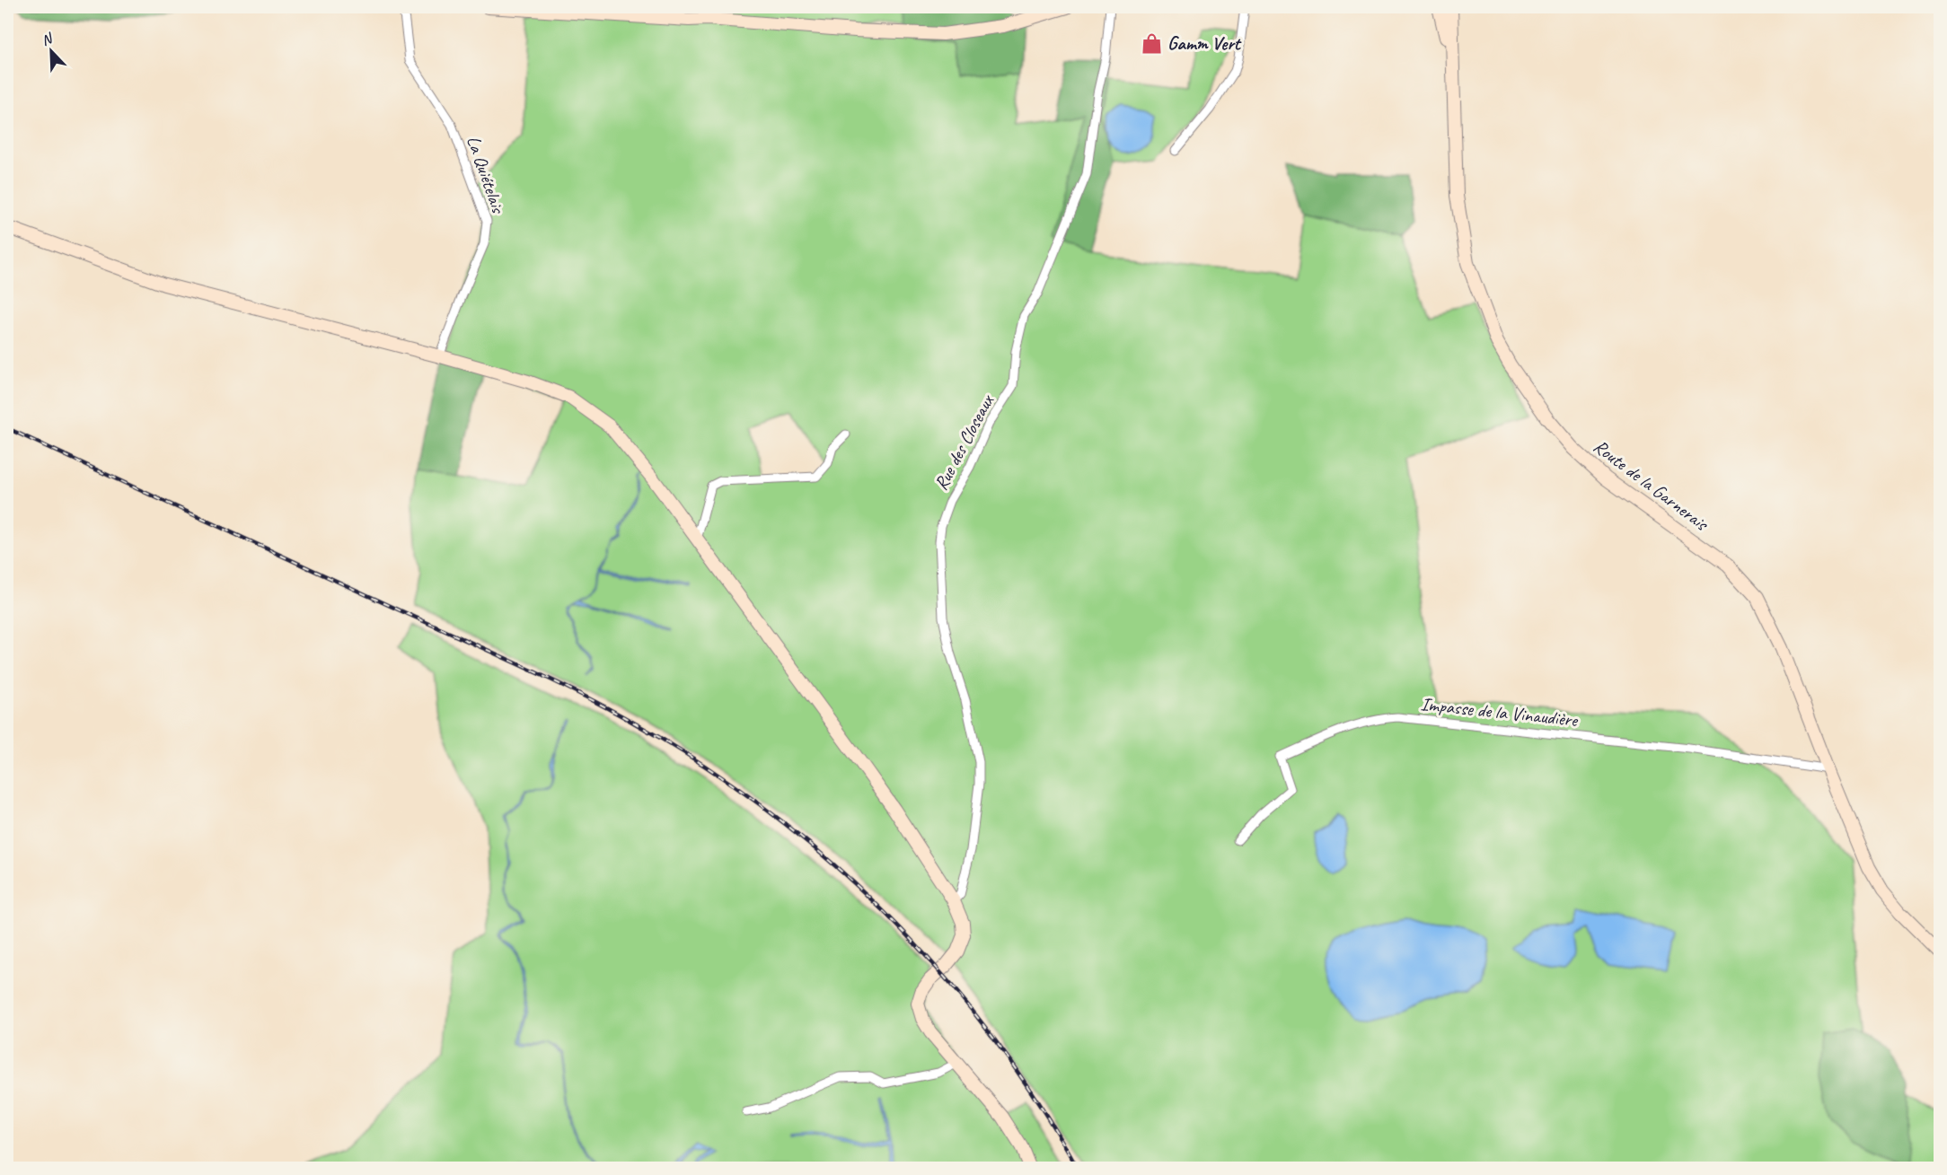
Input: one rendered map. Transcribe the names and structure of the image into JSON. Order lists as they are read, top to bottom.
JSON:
{
  "streets": {
    "main road": ["Route de la Garnerais"],
    "street": ["La Quiételais", "Rue des Closeaux", "Impasse de la Vinaudière"]
  },
  "crossings": [
    ["Route de la Garnerais", "Impasse de la Vinaudière"]
  ],
  "places": {
    "shop": ["Gamm Vert"]
  },
  "north": "top left"
}
